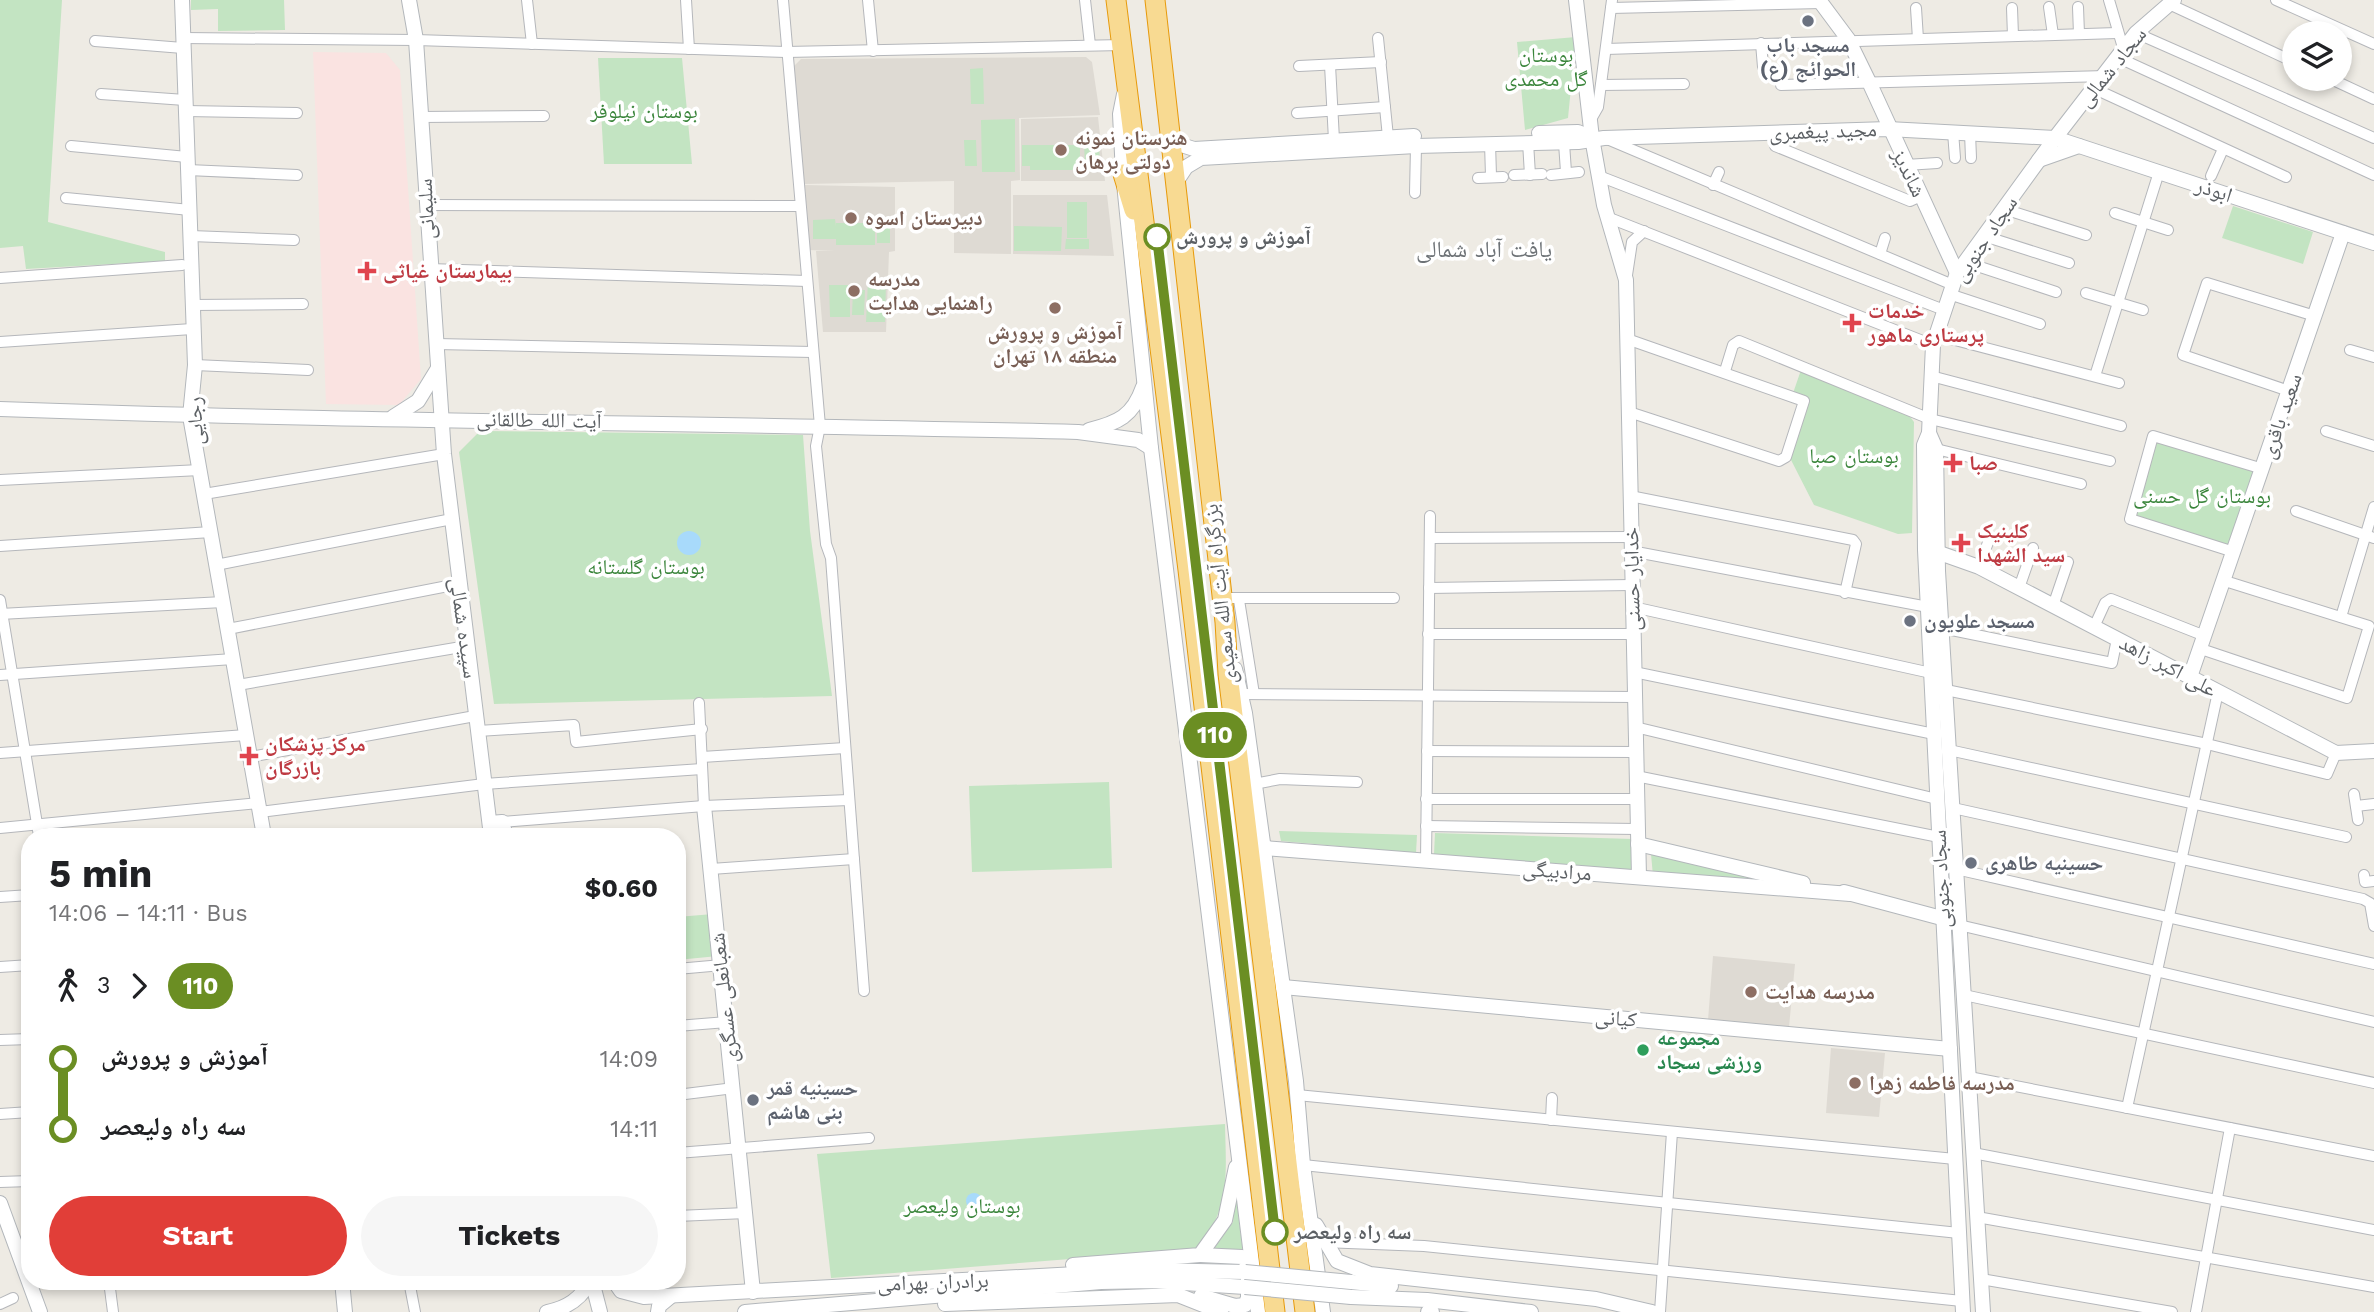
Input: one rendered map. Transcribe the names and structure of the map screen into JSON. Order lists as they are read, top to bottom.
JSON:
{
  "streets": {
    "highway": ["بزرگراه آیت الله سعیدی"],
    "main road": [
      "سجاد شمالی",
      "مجید پیغمبری",
      "شاندیز",
      "ابوذر",
      "سلیمانی",
      "سجاد جنوبی",
      "سعید باقری",
      "آیت الله طالقانی",
      "رجایی",
      "خدایار حسنی",
      "سپیده شمالی",
      "علی اکبر زاهد",
      "مرادبیگی",
      "شعبانعلی عسگری",
      "کیانی",
      "برادران بهرامی"
    ]
  },
  "crossings": [
    ["سجاد شمالی", "مجید پیغمبری"],
    ["سجاد شمالی", "ابوذر"],
    ["سجاد شمالی", "سجاد جنوبی"],
    ["مجید پیغمبری", "شاندیز"],
    ["مجید پیغمبری", "ابوذر"],
    ["مجید پیغمبری", "سجاد جنوبی"],
    ["مجید پیغمبری", "خدایار حسنی"],
    ["شاندیز", "سجاد جنوبی"],
    ["ابوذر", "سجاد جنوبی"],
    ["ابوذر", "سعید باقری"],
    ["سلیمانی", "آیت الله طالقانی"],
    ["سلیمانی", "سپیده شمالی"],
    ["سجاد جنوبی", "علی اکبر زاهد"],
    ["سجاد جنوبی", "مرادبیگی"],
    ["سجاد جنوبی", "کیانی"],
    ["سعید باقری", "علی اکبر زاهد"],
    ["آیت الله طالقانی", "رجایی"],
    ["آیت الله طالقانی", "بزرگراه آیت الله سعیدی"],
    ["آیت الله طالقانی", "سپیده شمالی"],
    ["خدایار حسنی", "مرادبیگی"],
    ["شعبانعلی عسگری", "برادران بهرامی"]
  ],
  "districts": ["یافت آباد شمالی"],
  "parks": [
    "بوستان گل محمدی",
    "بوستان نیلوفر",
    "بوستان صبا",
    "بوستان گل حسنی",
    "بوستان گلستانه",
    "بوستان ولیعصر"
  ],
  "places": {
    "other": [
      "مسجد باب الحوائج (ع)",
      "هنرستان نمونه دولتی برهان",
      "دبیرستان اسوه",
      "آموزش و پرورش",
      "مدرسه راهنمایی هدایت",
      "آموزش و پرورش منطقه ۱۸ تهران",
      "مسجد علویون",
      "حسینیه طاهری",
      "مدرسه هدایت",
      "مجموعه ورزشی سجاد",
      "مدرسه فاطمه زهرا",
      "حسینیه قمر بنی هاشم",
      "سه راه ولیعصر"
    ],
    "health": [
      "بیمارستان غیاثی",
      "خدمات پرستاری ماهور",
      "صبا",
      "کلینیک سید الشهدا",
      "مرکز پزشکان بازرگان"
    ]
  },
  "lines": ["bus line 110"],
  "page": {
    "on_map": "110",
    "heading": ["5 min", "14:06 – 14:11 · Bus", "$0.60"],
    "legs": ["3", "110"],
    "list": [
      {
        "name": "آموزش و پرورش",
        "value": "14:09"
      },
      {
        "name": "سه راه ولیعصر",
        "value": "14:11"
      }
    ],
    "buttons": ["Start", "Tickets"]
  }
}
